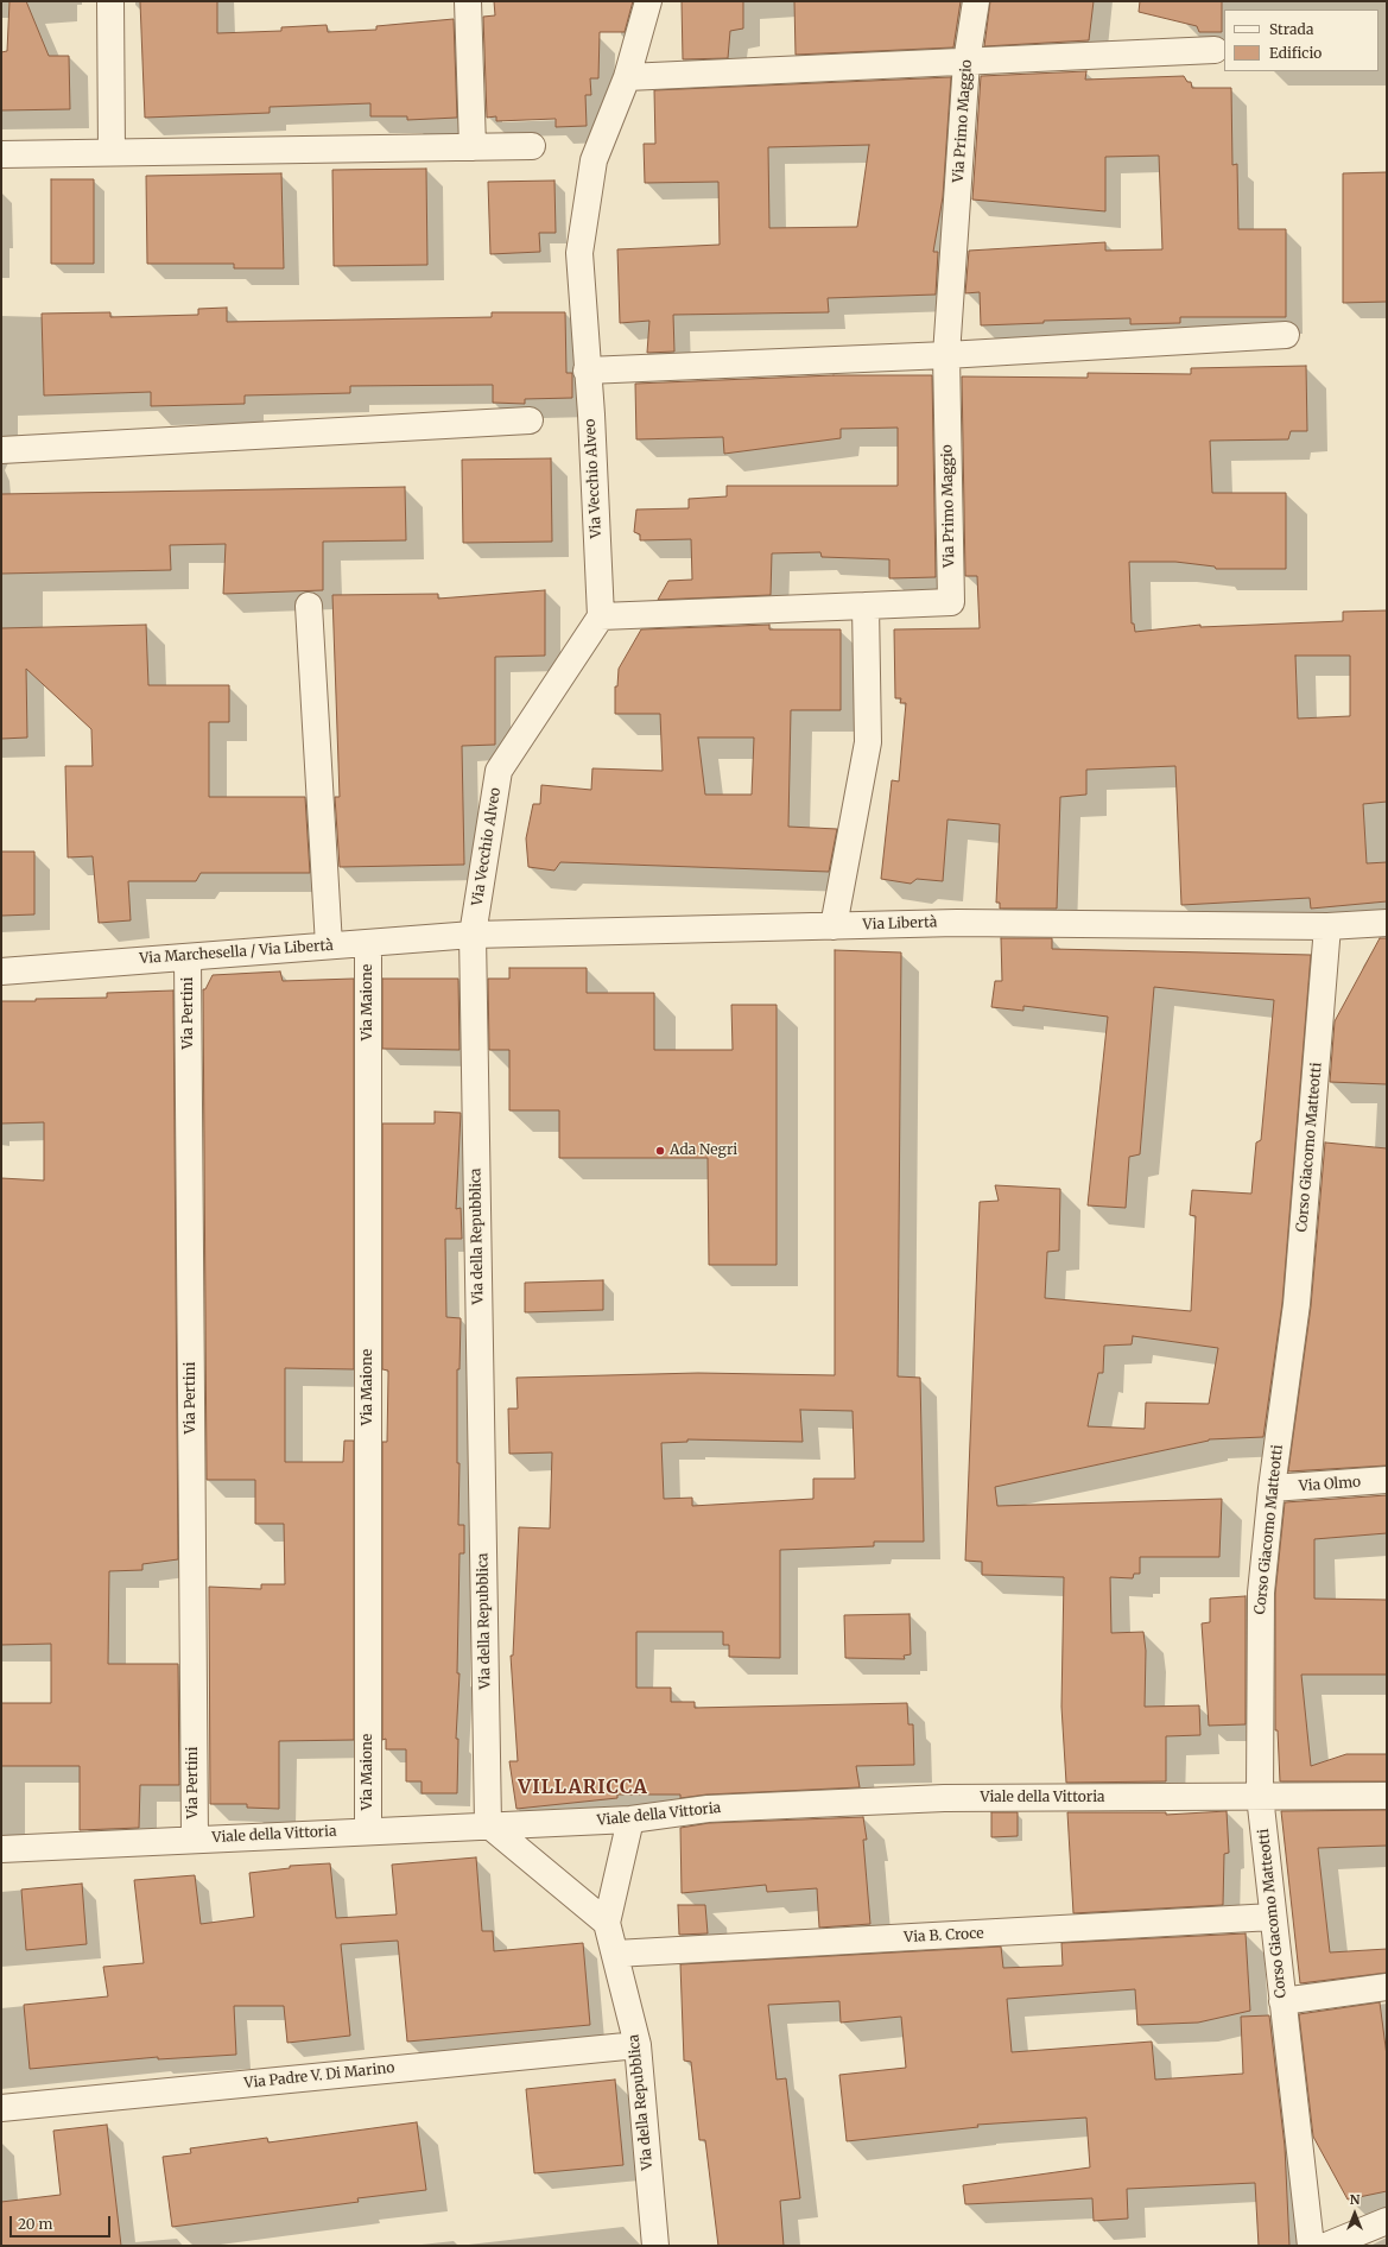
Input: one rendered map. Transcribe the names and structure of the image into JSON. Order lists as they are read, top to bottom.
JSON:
{
  "streets": {
    "street": [
      "Via Primo Maggio",
      "Via Vecchio Alveo",
      "Via Libertà",
      "Via Marchesella / Via Libertà",
      "Via Maione",
      "Via Pertini",
      "Corso Giacomo Matteotti",
      "Via della Repubblica",
      "Via Olmo",
      "Viale della Vittoria",
      "Via B. Croce",
      "Via Padre V. Di Marino"
    ]
  },
  "crossings": [
    ["Via Vecchio Alveo", "Via Libertà"],
    ["Via Vecchio Alveo", "Via Marchesella / Via Libertà"],
    ["Via Vecchio Alveo", "Via della Repubblica"],
    ["Via Libertà", "Via Marchesella / Via Libertà"],
    ["Via Libertà", "Corso Giacomo Matteotti"],
    ["Via Libertà", "Via della Repubblica"],
    ["Via Marchesella / Via Libertà", "Via Maione"],
    ["Via Marchesella / Via Libertà", "Via Pertini"],
    ["Via Marchesella / Via Libertà", "Via della Repubblica"],
    ["Via Maione", "Viale della Vittoria"],
    ["Via Pertini", "Viale della Vittoria"],
    ["Corso Giacomo Matteotti", "Via Olmo"],
    ["Corso Giacomo Matteotti", "Viale della Vittoria"],
    ["Corso Giacomo Matteotti", "Via B. Croce"],
    ["Via della Repubblica", "Viale della Vittoria"],
    ["Via della Repubblica", "Via B. Croce"],
    ["Via della Repubblica", "Via Padre V. Di Marino"]
  ],
  "districts": ["VILLARICCA"],
  "places": ["Ada Negri"],
  "legend": ["Strada", "Edificio"],
  "scale_bar": "20 m",
  "north": "top"
}
